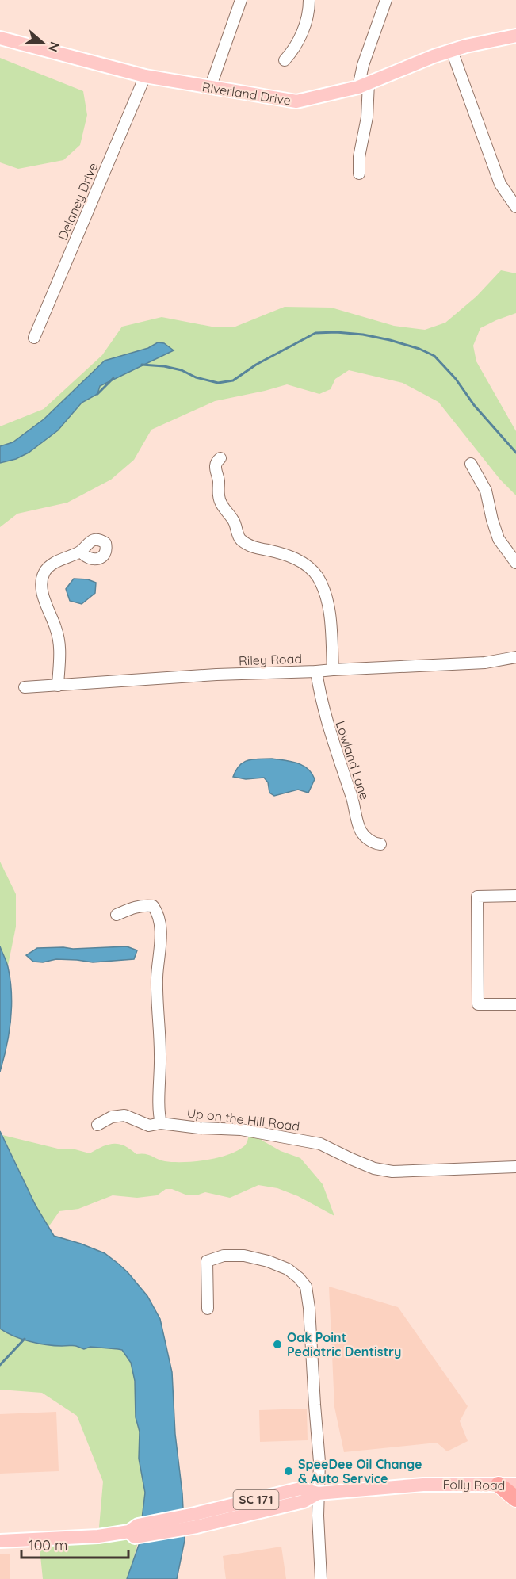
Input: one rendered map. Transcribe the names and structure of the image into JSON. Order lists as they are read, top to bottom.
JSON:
{
  "streets": {
    "main road": ["Riverland Drive", "Folly Road", "SC 171"],
    "street": [
      "Delaney Drive",
      "Riley Road",
      "Lowland Lane",
      "Up on the Hill Road"
    ]
  },
  "crossings": [
    ["Riverland Drive", "Delaney Drive"],
    ["Riley Road", "Lowland Lane"]
  ],
  "places": ["Oak Point Pediatric Dentistry", "SpeeDee Oil Change & Auto Service"],
  "scale_bar": "100 m",
  "north": "right"
}
